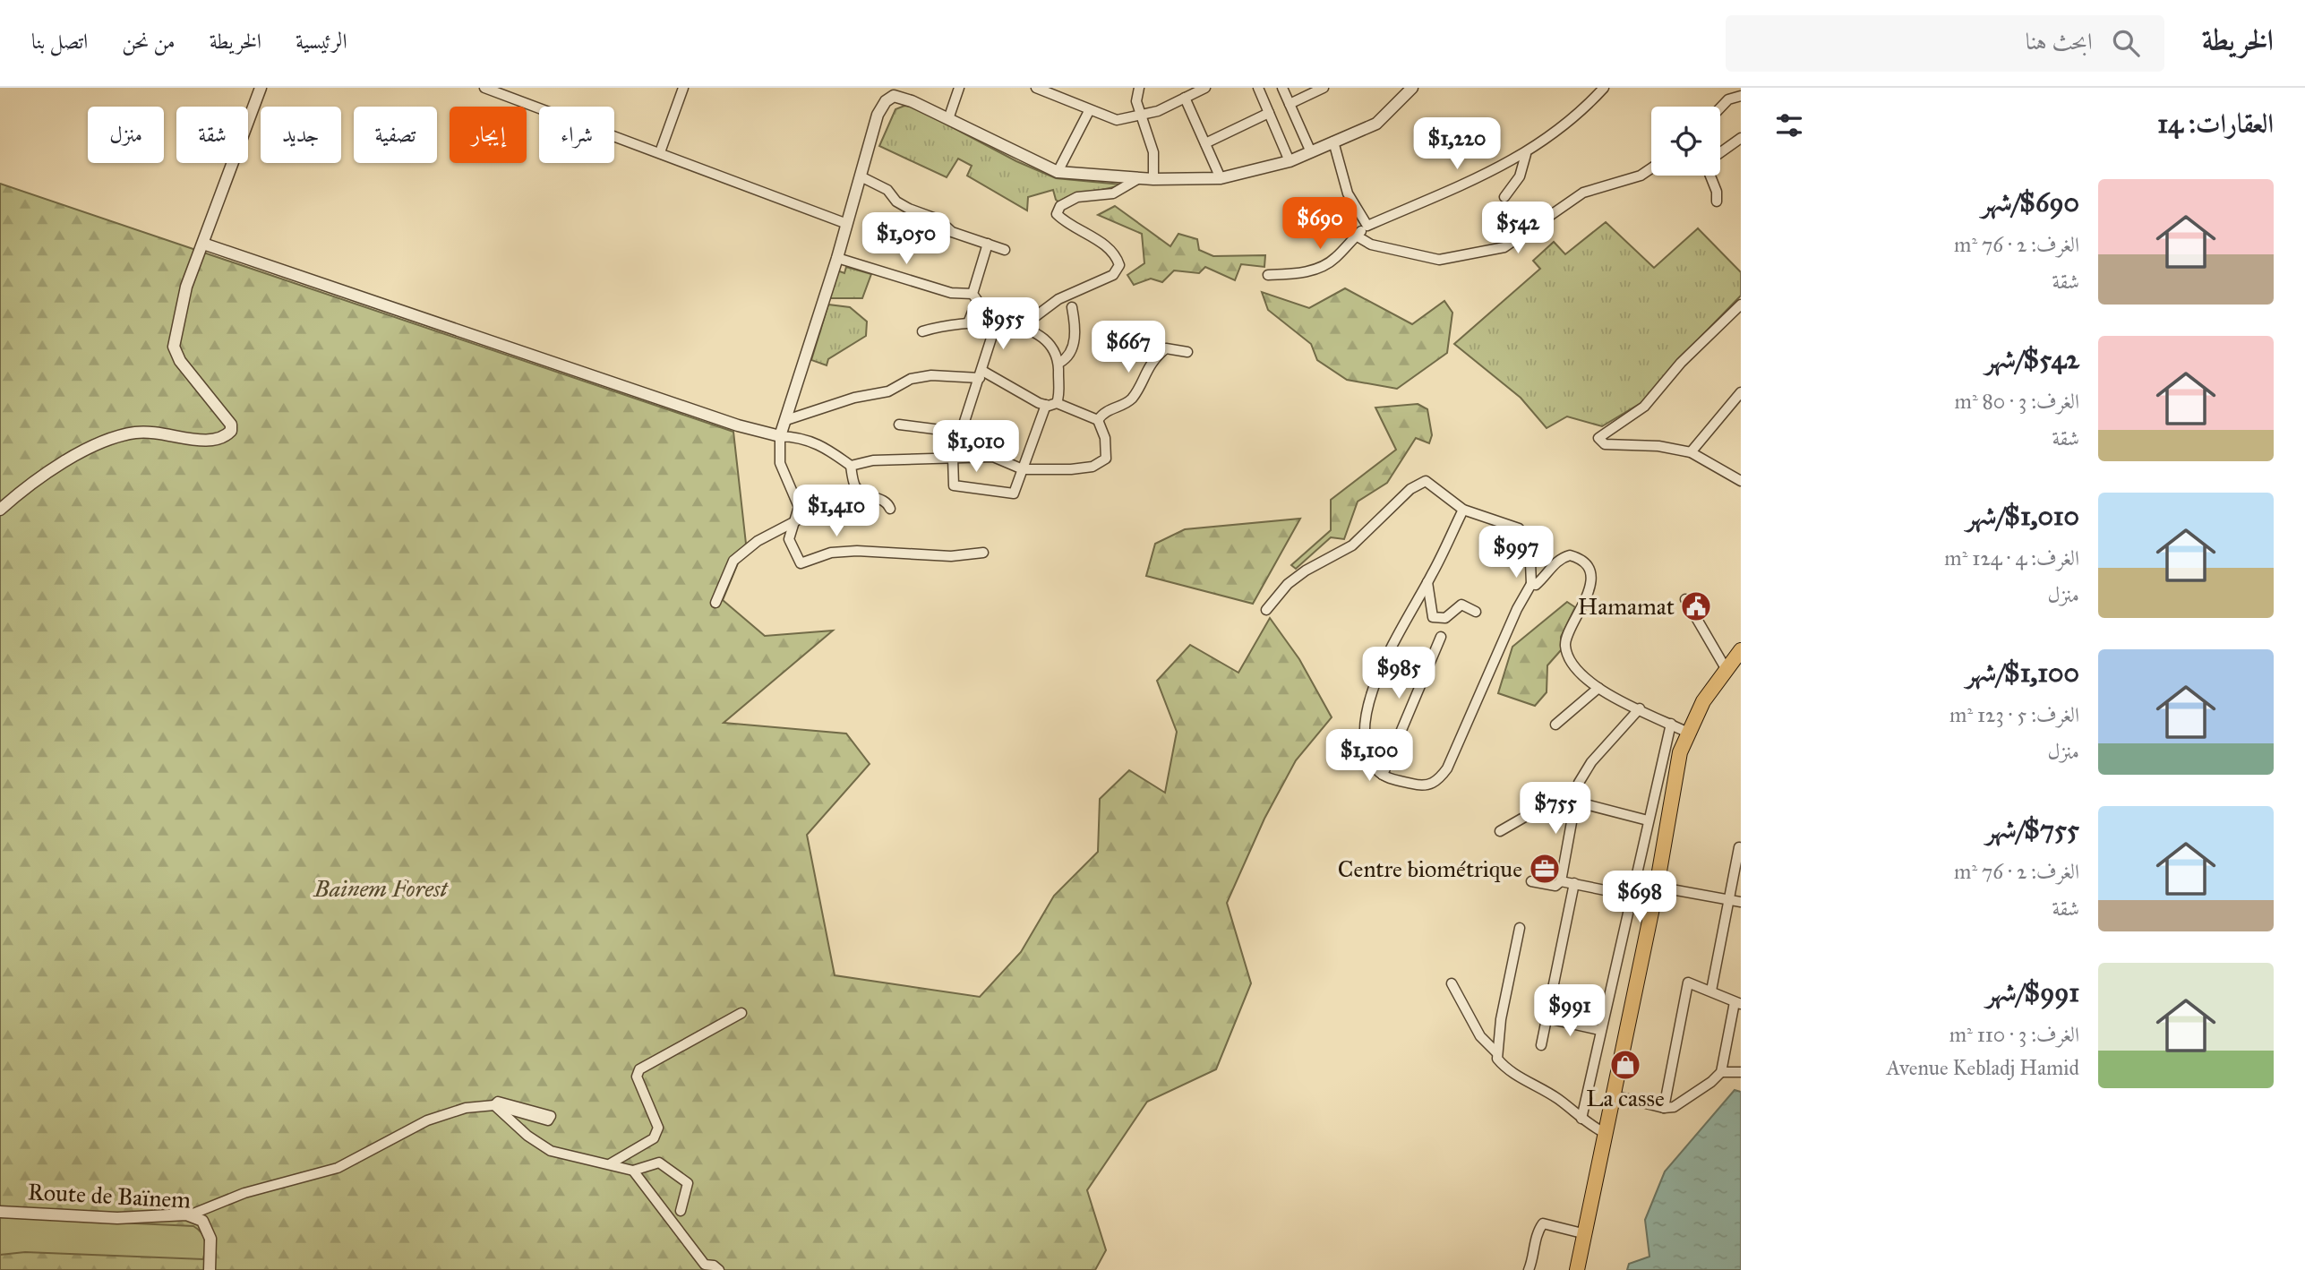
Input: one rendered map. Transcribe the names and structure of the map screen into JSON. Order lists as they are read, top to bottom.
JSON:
{
  "streets": {
    "street": ["Route de Baïnem"]
  },
  "parks": ["Bainem Forest"],
  "places": {
    "public building": ["Hamamat"],
    "office": ["Centre biométrique"],
    "shop": ["La casse"]
  },
  "page": {
    "header": "الخريطة",
    "search": "ابحث هنا",
    "nav": [
      "الرئيسية",
      "الخريطة",
      "من نحن",
      "اتصل بنا"
    ],
    "heading": "العقارات: 14",
    "chip": [
      "شراء",
      "إيجار",
      "تصفية",
      "جديد",
      "شقة",
      "منزل"
    ],
    "price": [
      "$1,220",
      "$690",
      "$542",
      "$1,050",
      "$955",
      "$667",
      "$1,010",
      "$1,410",
      "$997",
      "$985",
      "$1,100",
      "$755",
      "$698",
      "$991"
    ],
    "list": [
      {
        "name": "$690/شهر",
        "note": "الغرف: 2 · 76 m² · شقة"
      },
      {
        "name": "$542/شهر",
        "note": "الغرف: 3 · 80 m² · شقة"
      },
      {
        "name": "$1,010/شهر",
        "note": "الغرف: 4 · 124 m² · منزل"
      },
      {
        "name": "$1,100/شهر",
        "note": "الغرف: 5 · 123 m² · منزل"
      },
      {
        "name": "$755/شهر",
        "note": "الغرف: 2 · 76 m² · شقة"
      },
      {
        "name": "$991/شهر",
        "note": "الغرف: 3 · 110 m² · Avenue Kebladj Hamid"
      }
    ]
  }
}
